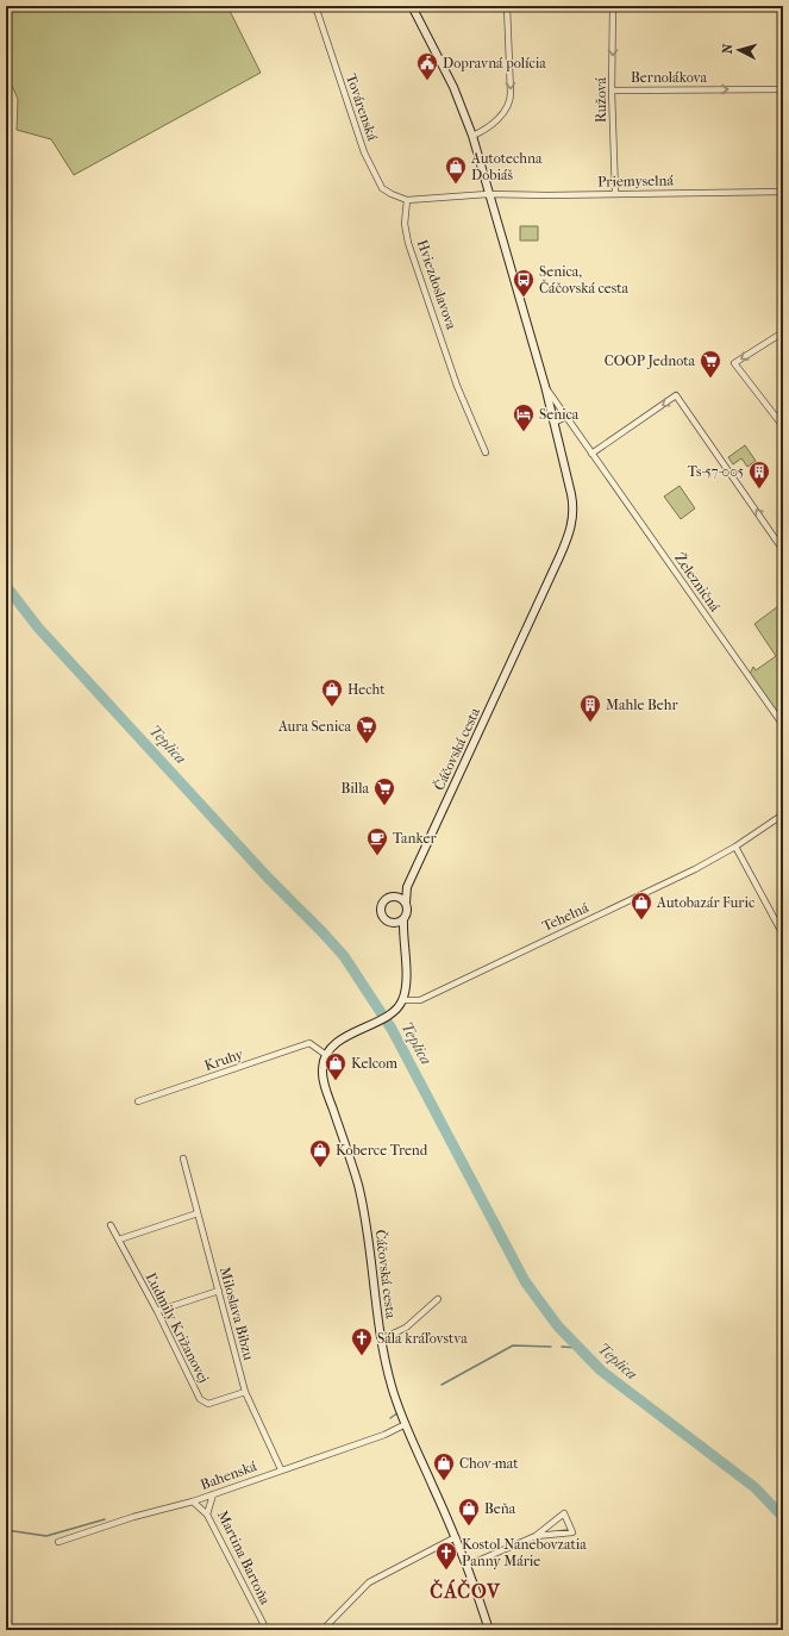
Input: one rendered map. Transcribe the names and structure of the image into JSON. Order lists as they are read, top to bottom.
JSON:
{
  "streets": {
    "main road": ["Čáčovská cesta"],
    "street": [
      "Bernolákova",
      "Ružová",
      "Továrenská",
      "Priemyselná",
      "Hviezdoslavova",
      "Železničná",
      "Tehelná",
      "Kruhy",
      "Miloslava Bibzu",
      "Ľudmily Križanovej",
      "Bahenská",
      "Martina Bartoňa"
    ]
  },
  "crossings": [
    ["Bernolákova", "Ružová"],
    ["Ružová", "Priemyselná"],
    ["Továrenská", "Hviezdoslavova"],
    ["Čáčovská cesta", "Kruhy"],
    ["Čáčovská cesta", "Bahenská"],
    ["Miloslava Bibzu", "Ľudmily Križanovej"],
    ["Miloslava Bibzu", "Bahenská"],
    ["Bahenská", "Martina Bartoňa"]
  ],
  "one_way": ["Bernolákova", "Ružová"],
  "districts": ["ČÁČOV"],
  "water": ["Teplica"],
  "places": {
    "public building": ["Dopravná polícia"],
    "shop": [
      "Autotechna Dobiáš",
      "Hecht",
      "Autobazár Furic",
      "Kelcom",
      "Koberce Trend",
      "Chov-mat",
      "Beňa"
    ],
    "bus stop": ["Senica, Čáčovská cesta"],
    "supermarket": ["COOP Jednota", "Aura Senica", "Billa"],
    "hotel": ["Senica"],
    "building": ["Ts-57-005", "Mahle Behr"],
    "cafe": ["Tanker"],
    "church": ["Sála kráľovstva", "Kostol Nanebovzatia Panny Márie"]
  },
  "north": "left"
}
